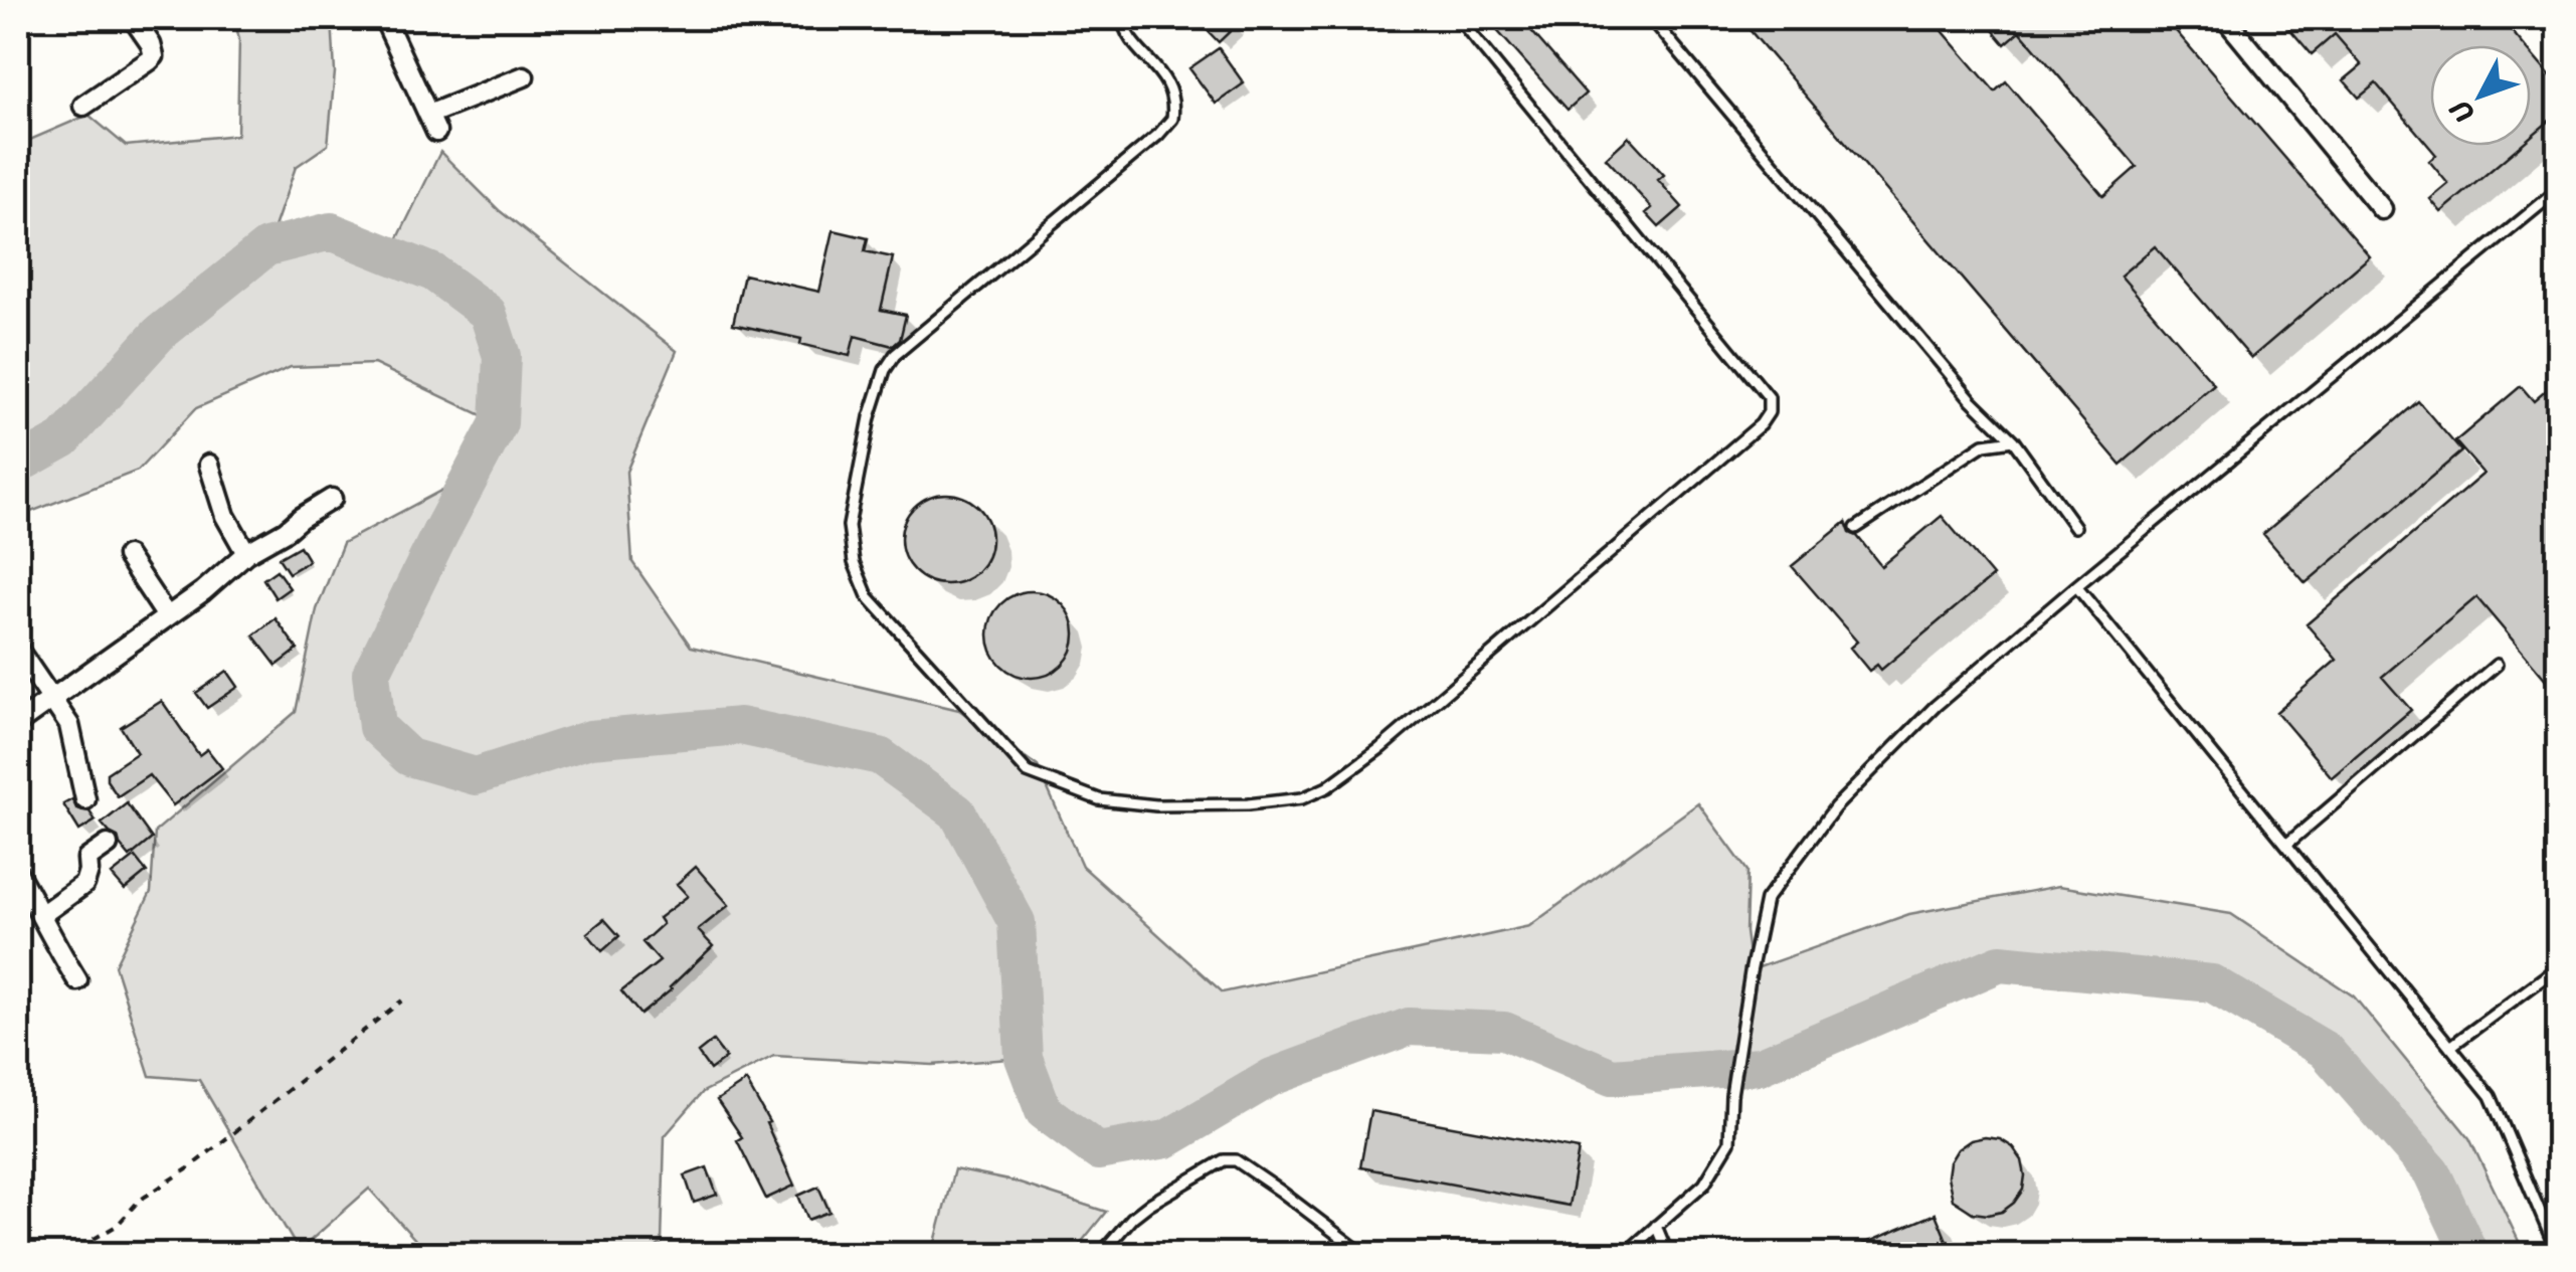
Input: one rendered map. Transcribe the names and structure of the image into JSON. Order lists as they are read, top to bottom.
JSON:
{
  "north": "bottom left"
}
